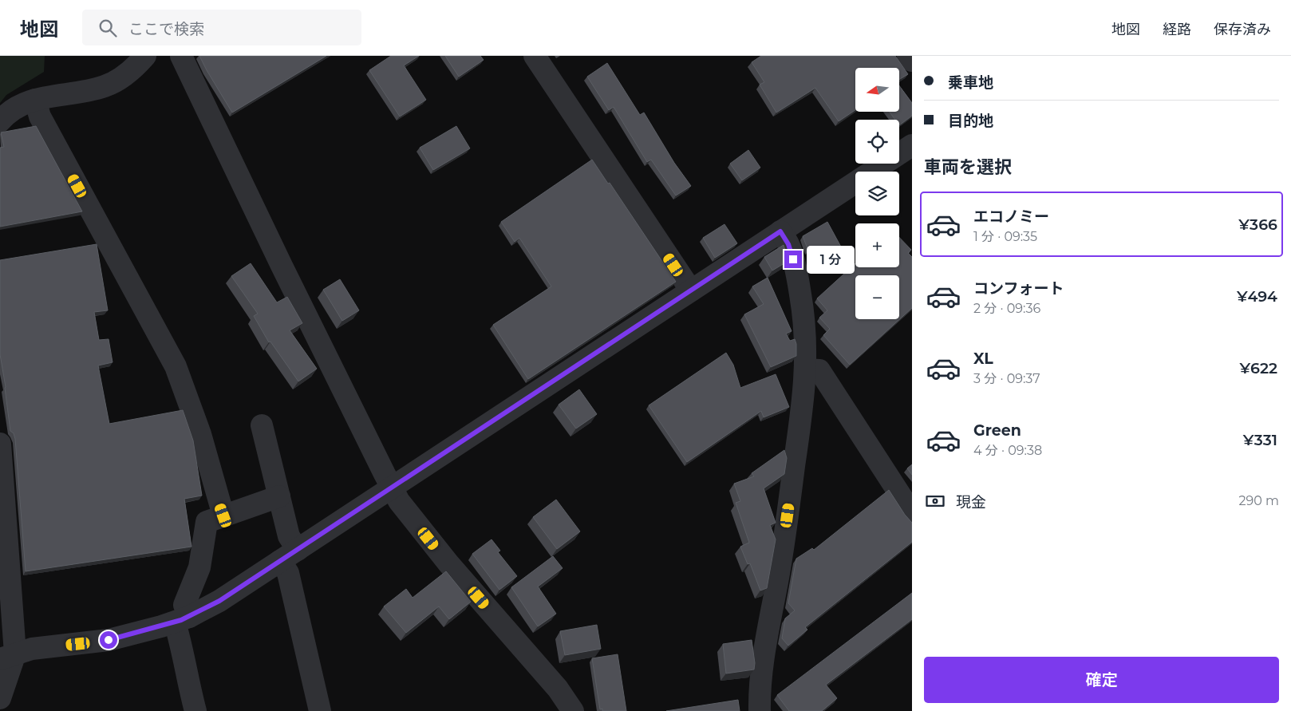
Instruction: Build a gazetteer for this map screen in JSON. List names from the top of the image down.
{
  "north": "left",
  "page": {
    "header": "地図",
    "search": "ここで検索",
    "nav": ["地図", "経路", "保存済み"],
    "banner": ["乗車地", "目的地"],
    "map_buttons": ["+", "−"],
    "heading": "車両を選択",
    "list": [
      {
        "name": "エコノミー",
        "note": "1 分 · 09:35",
        "value": "¥366"
      },
      {
        "name": "コンフォート",
        "note": "2 分 · 09:36",
        "value": "¥494"
      },
      {
        "name": "XL",
        "note": "3 分 · 09:37",
        "value": "¥622"
      },
      {
        "name": "Green",
        "note": "4 分 · 09:38",
        "value": "¥331"
      }
    ],
    "bubble": "1 分",
    "pay": ["現金", "290 m"],
    "buttons": "確定"
  }
}
